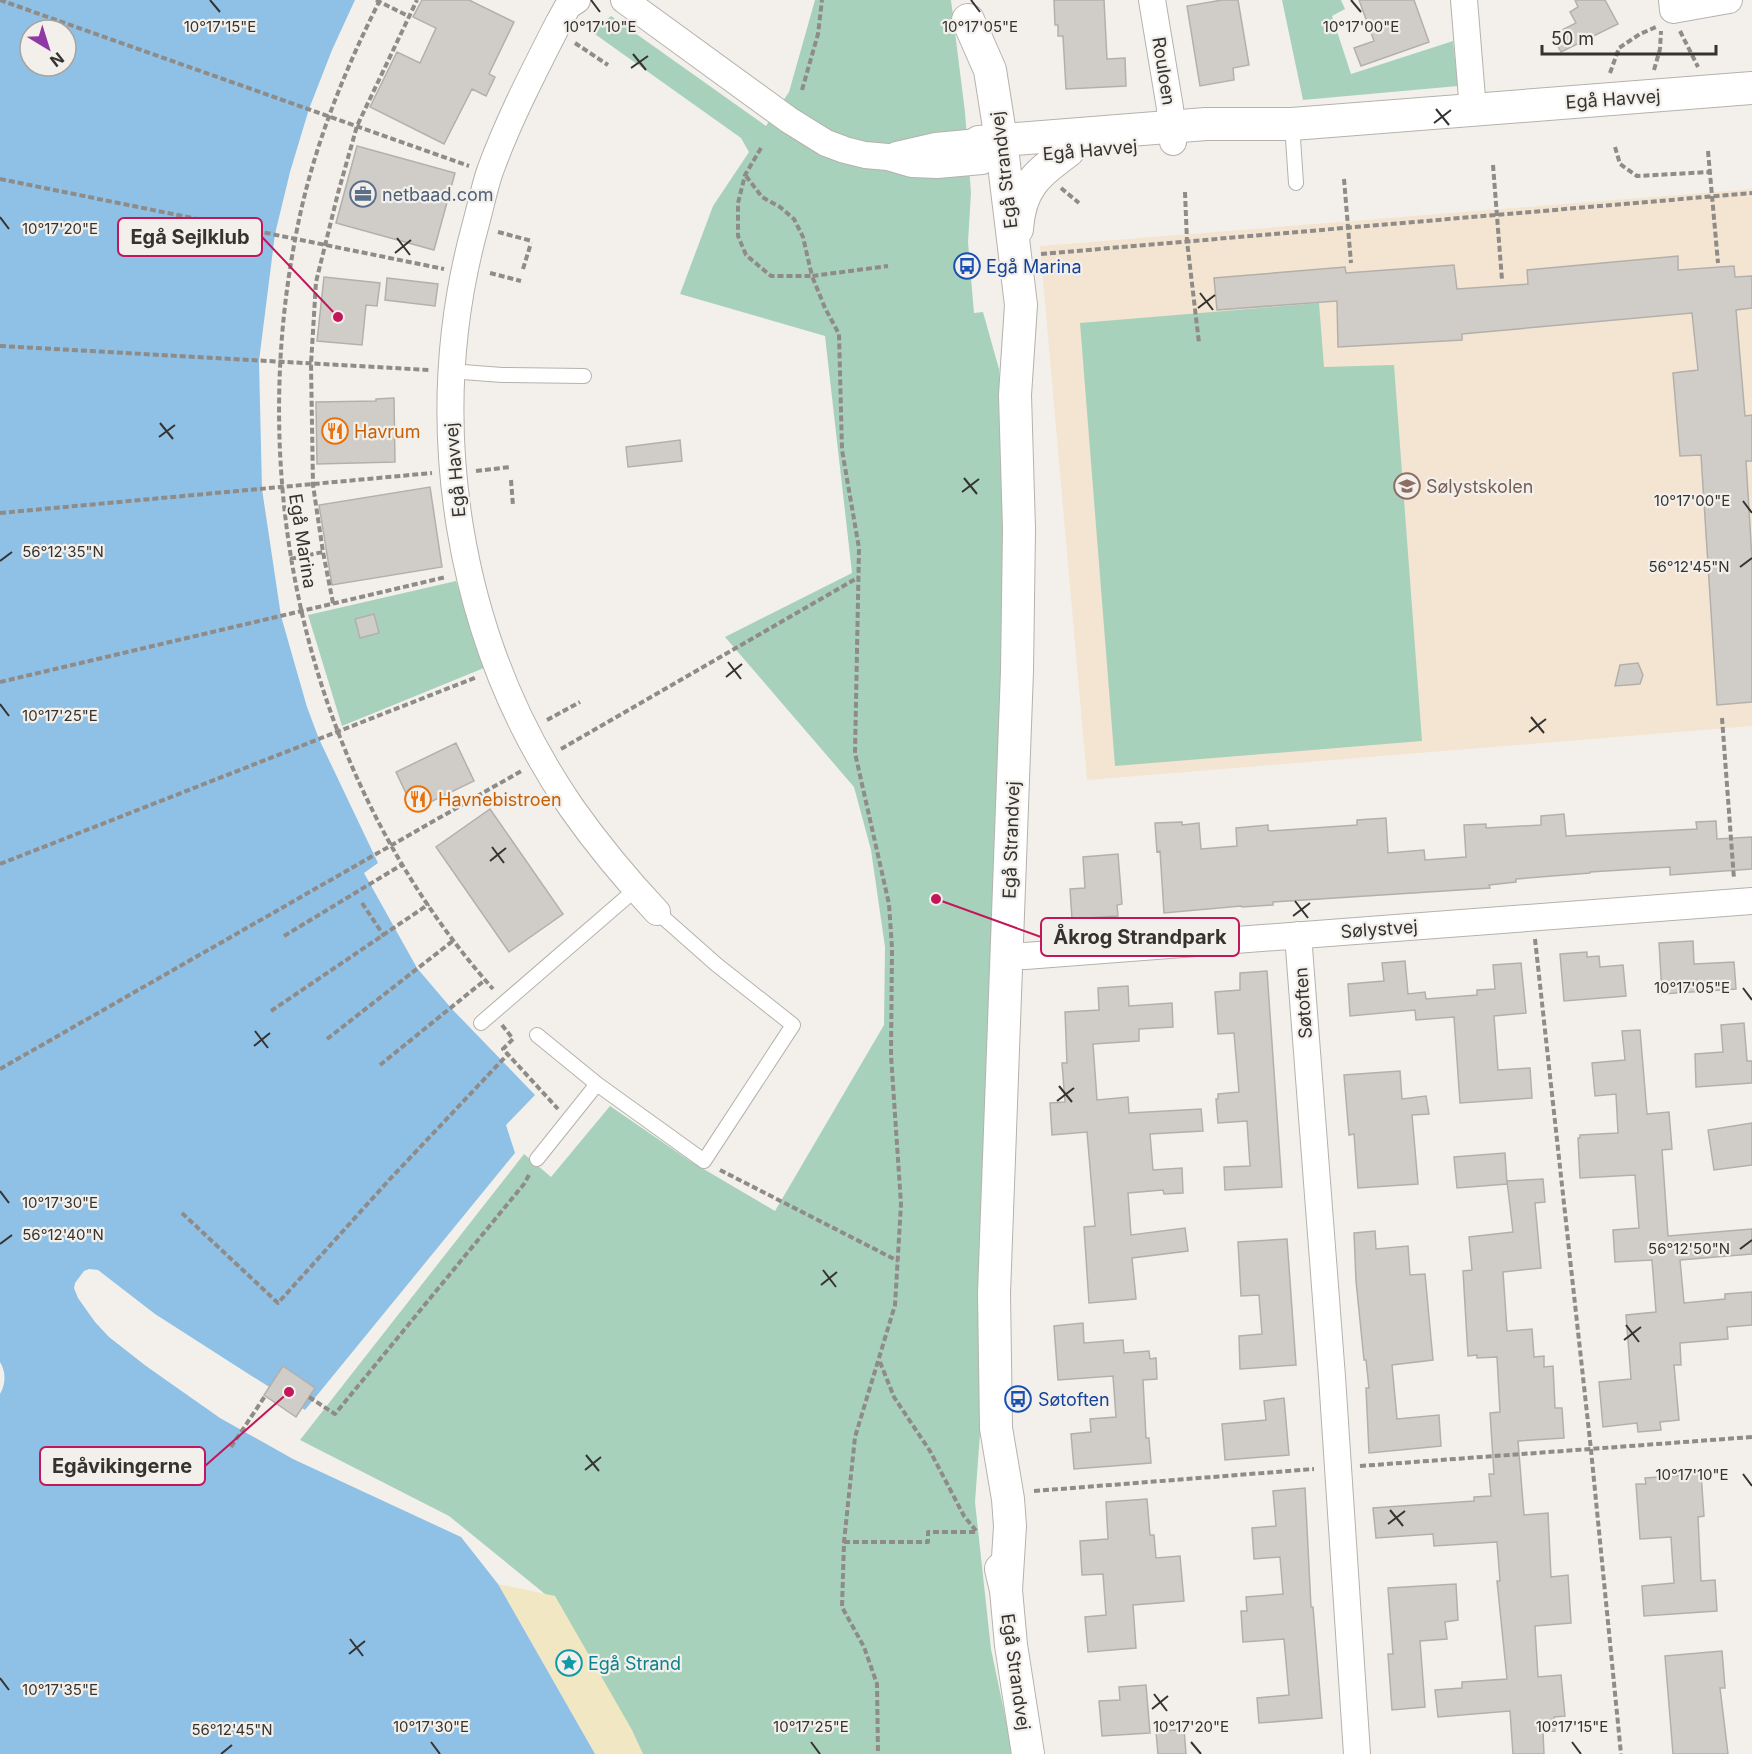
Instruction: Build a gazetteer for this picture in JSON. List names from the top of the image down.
{
  "streets": {
    "street": [
      "Rouloen",
      "Egå Havvej",
      "Egå Strandvej",
      "Sølystvej",
      "Søtoften"
    ],
    "path": ["Egå Marina"]
  },
  "crossings": [
    ["Rouloen", "Egå Havvej"],
    ["Egå Havvej", "Egå Strandvej"],
    ["Egå Strandvej", "Sølystvej"],
    ["Sølystvej", "Søtoften"]
  ],
  "places": {
    "office": ["netbaad.com"],
    "bus stop": ["Egå Marina", "Søtoften"],
    "other": ["Egå Sejlklub", "Åkrog Strandpark", "Egåvikingerne"],
    "restaurant": ["Havrum", "Havnebistroen"],
    "school or university": ["Sølystskolen"],
    "place": ["Egå Strand"]
  },
  "scale_bar": "50 m",
  "north": "bottom right",
  "coordinates": [
    "10°17'15\"E",
    "10°17'10\"E",
    "10°17'05\"E",
    "10°17'00\"E",
    "10°17'20\"E",
    "56°12'35\"N",
    "56°12'45\"N",
    "10°17'25\"E",
    "10°17'30\"E",
    "56°12'40\"N",
    "56°12'50\"N",
    "10°17'35\"E"
  ]
}
